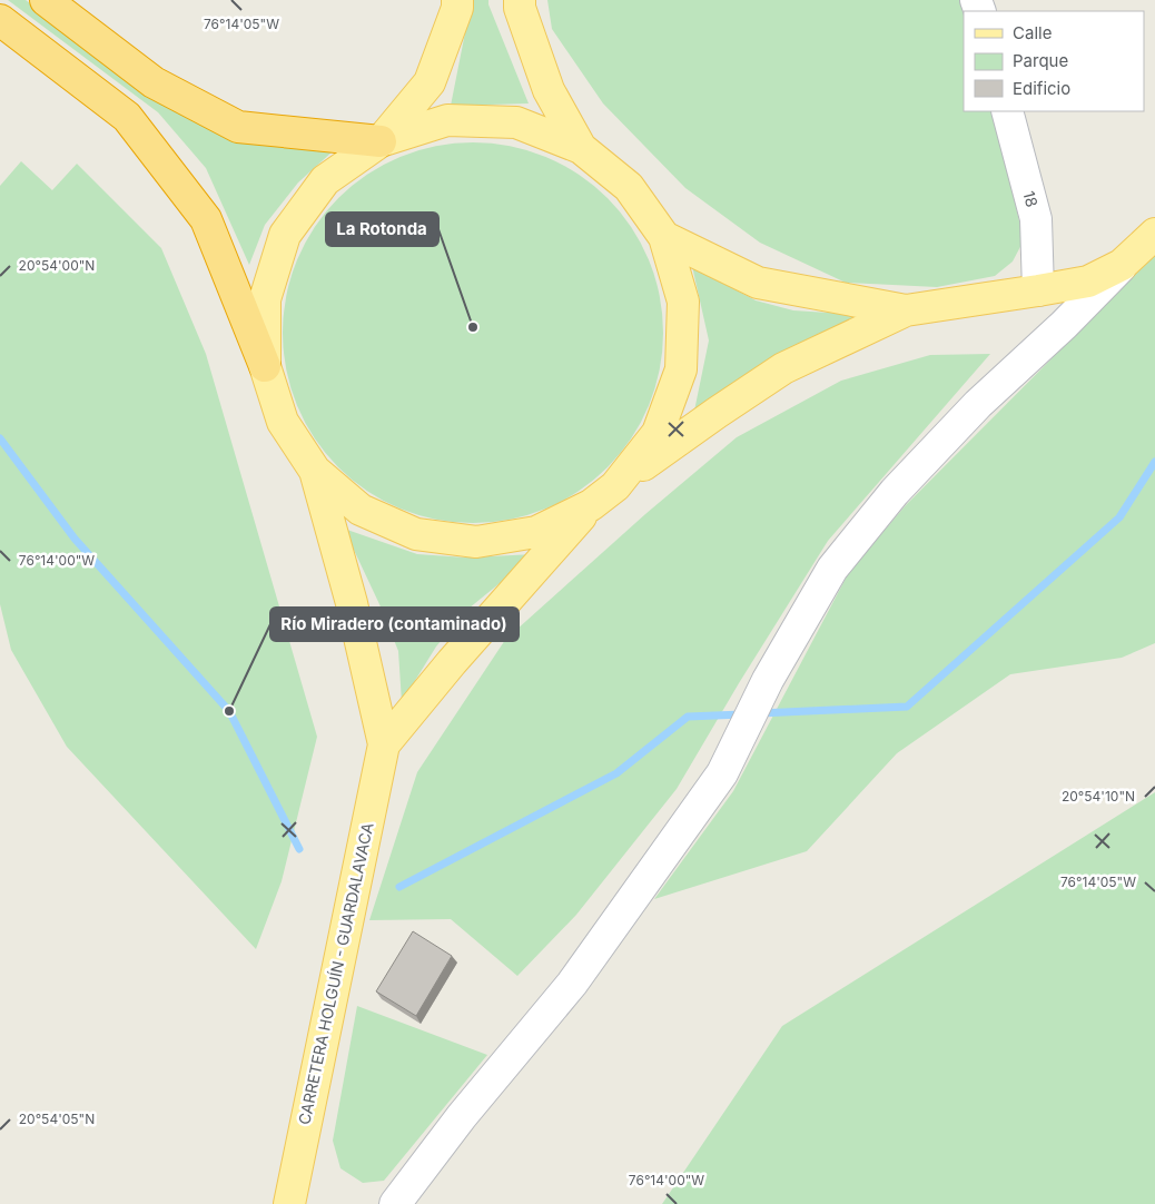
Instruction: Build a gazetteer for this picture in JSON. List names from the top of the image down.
{
  "streets": {
    "main road": ["CARRETERA HOLGUÍN - GUARDALAVACA"],
    "street": ["18"]
  },
  "places": ["La Rotonda", "Río Miradero (contaminado)"],
  "legend": ["Calle", "Parque", "Edificio"],
  "coordinates": [
    "76°14'05\"W",
    "20°54'00\"N",
    "76°14'00\"W",
    "20°54'10\"N",
    "20°54'05\"N"
  ]
}
